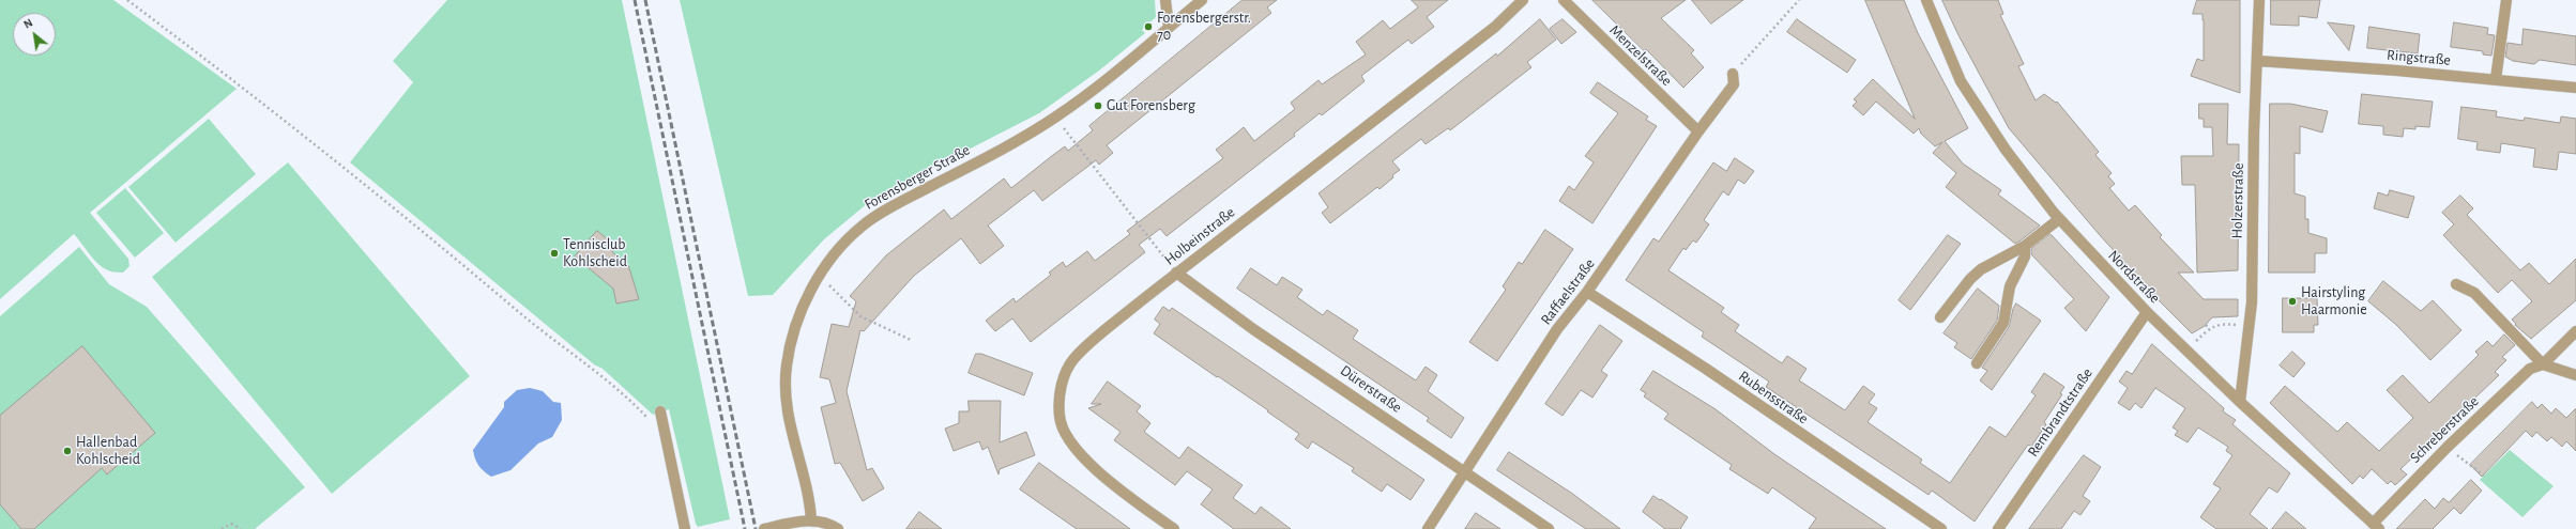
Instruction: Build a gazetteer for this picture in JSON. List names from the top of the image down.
{
  "streets": {
    "street": [
      "Menzelstraße",
      "Ringstraße",
      "Forensberger Straße",
      "Holzerstraße",
      "Holbeinstraße",
      "Nordstraße",
      "Raffaelstraße",
      "Dürerstraße",
      "Rubensstraße",
      "Rembrandtstraße",
      "Schreberstraße"
    ]
  },
  "crossings": [
    ["Menzelstraße", "Raffaelstraße"],
    ["Ringstraße", "Holzerstraße"],
    ["Holzerstraße", "Nordstraße"],
    ["Holbeinstraße", "Dürerstraße"],
    ["Nordstraße", "Rembrandtstraße"],
    ["Nordstraße", "Schreberstraße"],
    ["Raffaelstraße", "Dürerstraße"],
    ["Raffaelstraße", "Rubensstraße"]
  ],
  "places": [
    "Forensbergerstr. 70",
    "Gut Forensberg",
    "Tennisclub Kohlscheid",
    "Hairstyling Haarmonie",
    "Hallenbad Kohlscheid"
  ],
  "north": "top left"
}
